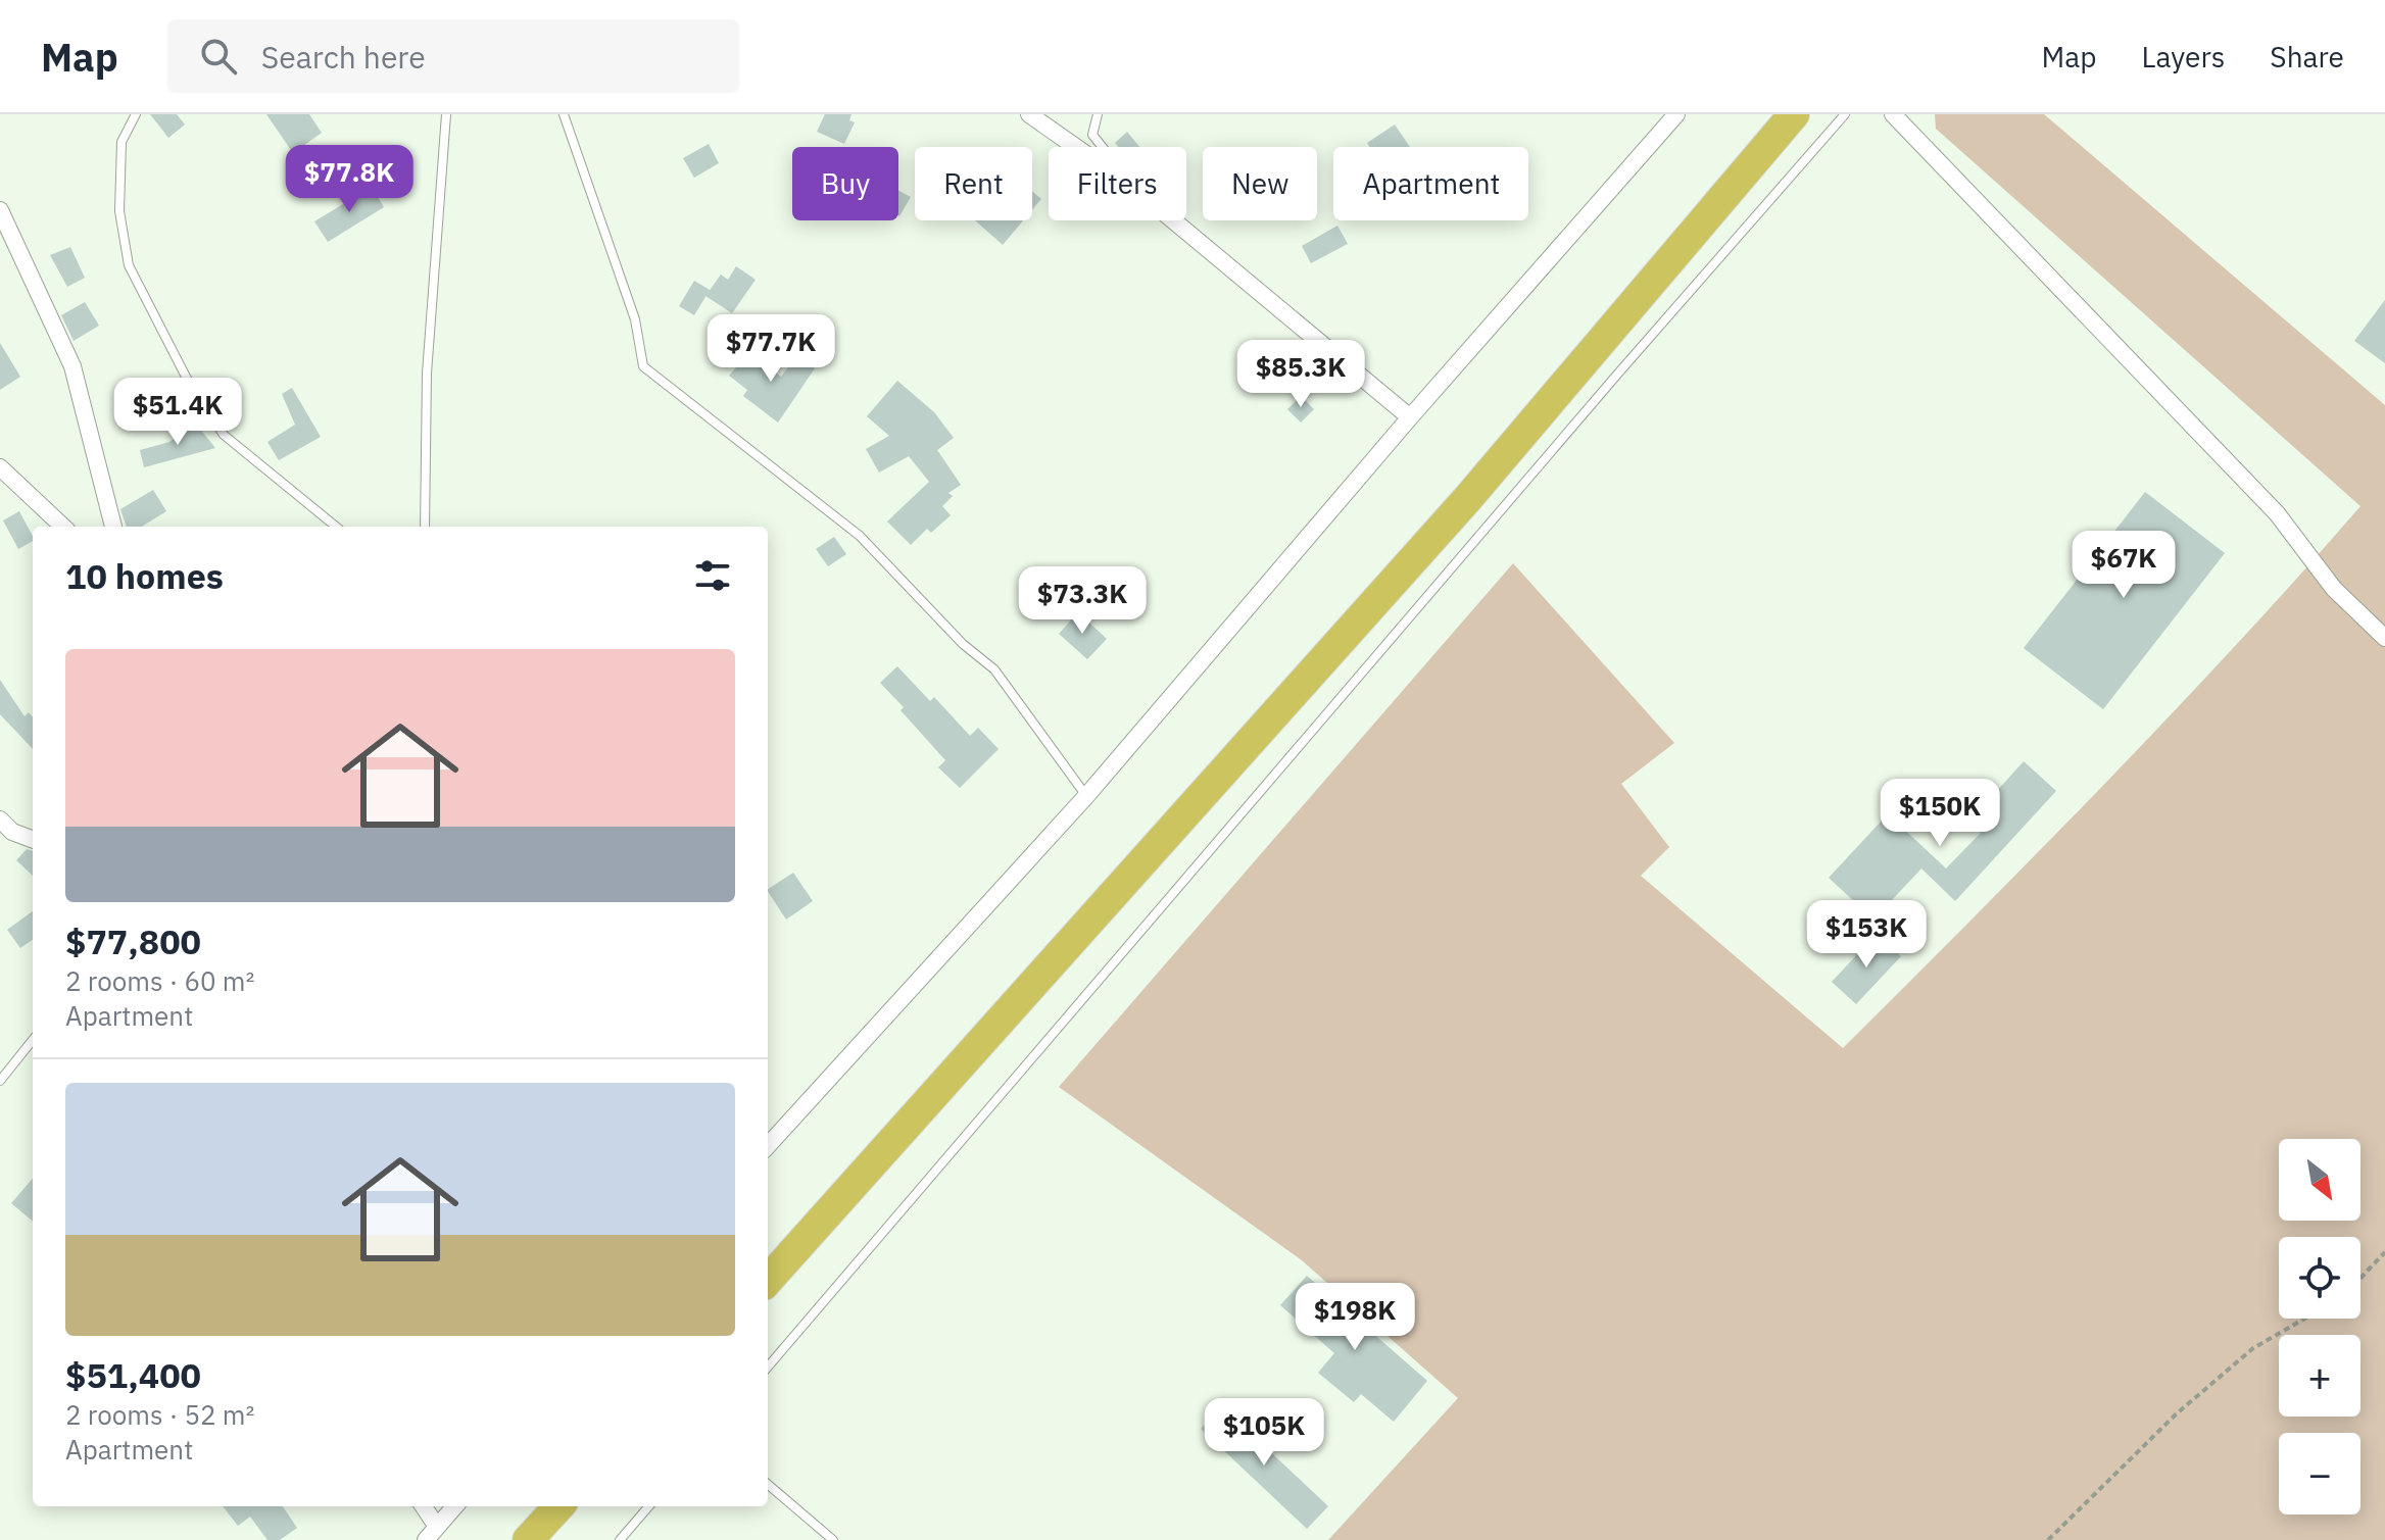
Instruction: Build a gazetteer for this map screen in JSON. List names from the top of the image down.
{
  "north": "bottom right",
  "page": {
    "header": "Map",
    "search": "Search here",
    "nav": ["Map", "Layers", "Share"],
    "price": [
      "$77.8K",
      "$77.7K",
      "$85.3K",
      "$51.4K",
      "$67K",
      "$73.3K",
      "$150K",
      "$153K",
      "$198K",
      "$105K"
    ],
    "chip": [
      "Buy",
      "Rent",
      "Filters",
      "New",
      "Apartment"
    ],
    "heading": "10 homes",
    "list": [
      {
        "name": "$77,800",
        "note": "2 rooms · 60 m² · Apartment"
      },
      {
        "name": "$51,400",
        "note": "2 rooms · 52 m² · Apartment"
      }
    ],
    "map_buttons": ["+", "−"]
  }
}
